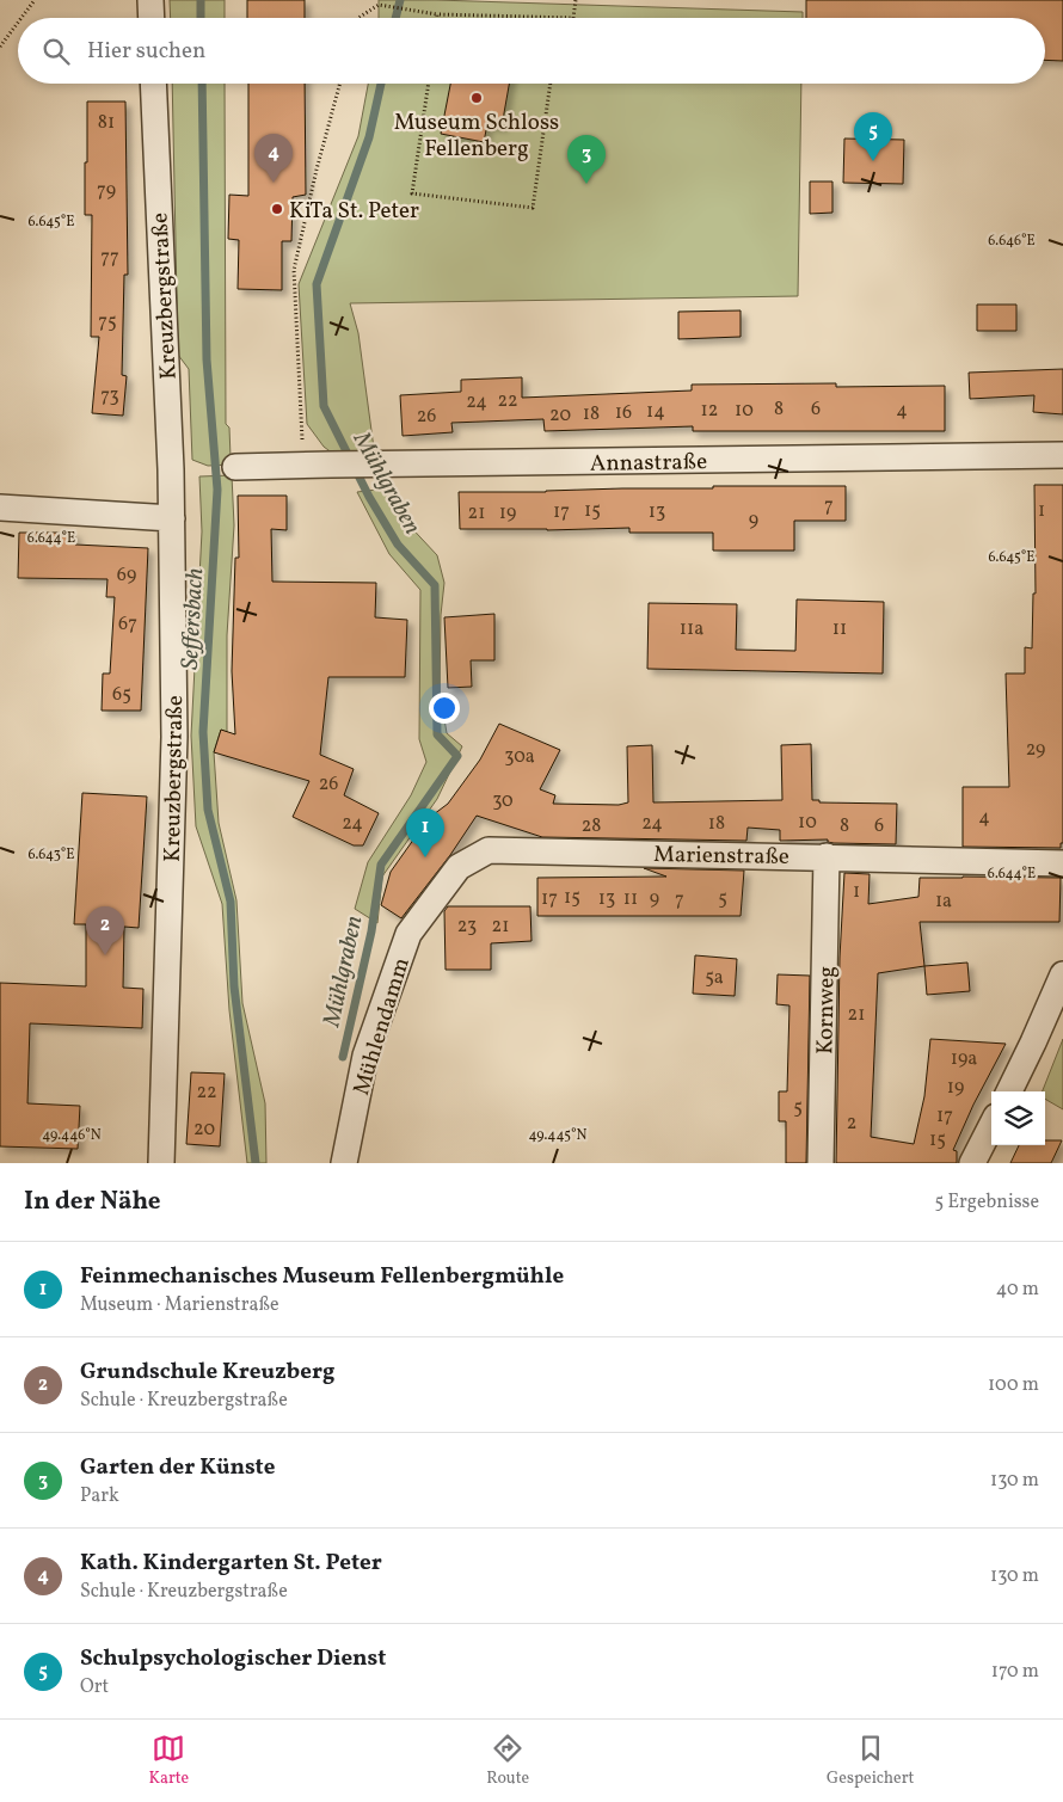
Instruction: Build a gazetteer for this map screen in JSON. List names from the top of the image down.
{
  "streets": {
    "street": [
      "Kreuzbergstraße",
      "Annastraße",
      "Marienstraße",
      "Kornweg",
      "Mühlendamm"
    ]
  },
  "crossings": [
    ["Marienstraße", "Kornweg"],
    ["Marienstraße", "Mühlendamm"]
  ],
  "water": ["Mühlgraben", "Seffersbach"],
  "places": ["Museum Schloss Fellenberg", "KiTa St. Peter"],
  "house_numbers": [
    "81",
    "79",
    "77",
    "75",
    "73",
    "22",
    "24",
    "8",
    "6",
    "12",
    "10",
    "4",
    "14",
    "16",
    "18",
    "20",
    "26",
    "7",
    "15",
    "1",
    "17",
    "13",
    "21",
    "19",
    "9",
    "69",
    "67",
    "11a",
    "11",
    "65",
    "29",
    "30a",
    "26",
    "30",
    "4",
    "10",
    "24",
    "24",
    "18",
    "28",
    "8",
    "6",
    "1",
    "15",
    "17",
    "13",
    "11",
    "9",
    "5",
    "7",
    "1a",
    "23",
    "21",
    "5a",
    "21",
    "19a",
    "19",
    "22",
    "5",
    "17",
    "2",
    "20",
    "15"
  ],
  "page": {
    "search": "Hier suchen",
    "pins": [
      "5",
      "4",
      "3",
      "1",
      "2"
    ],
    "heading": ["In der Nähe", "5 Ergebnisse"],
    "list": [
      {
        "mark": "1",
        "name": "Feinmechanisches Museum Fellenbergmühle",
        "note": "Museum · Marienstraße",
        "value": "40 m"
      },
      {
        "mark": "2",
        "name": "Grundschule Kreuzberg",
        "note": "Schule · Kreuzbergstraße",
        "value": "100 m"
      },
      {
        "mark": "3",
        "name": "Garten der Künste",
        "note": "Park",
        "value": "130 m"
      },
      {
        "mark": "4",
        "name": "Kath. Kindergarten St. Peter",
        "note": "Schule · Kreuzbergstraße",
        "value": "130 m"
      },
      {
        "mark": "5",
        "name": "Schulpsychologischer Dienst",
        "note": "Ort",
        "value": "170 m"
      }
    ],
    "nav": ["Karte", "Route", "Gespeichert"]
  },
  "coordinates": [
    "6.645°E",
    "6.646°E",
    "6.644°E",
    "6.643°E",
    "49.446°N",
    "49.445°N"
  ]
}
